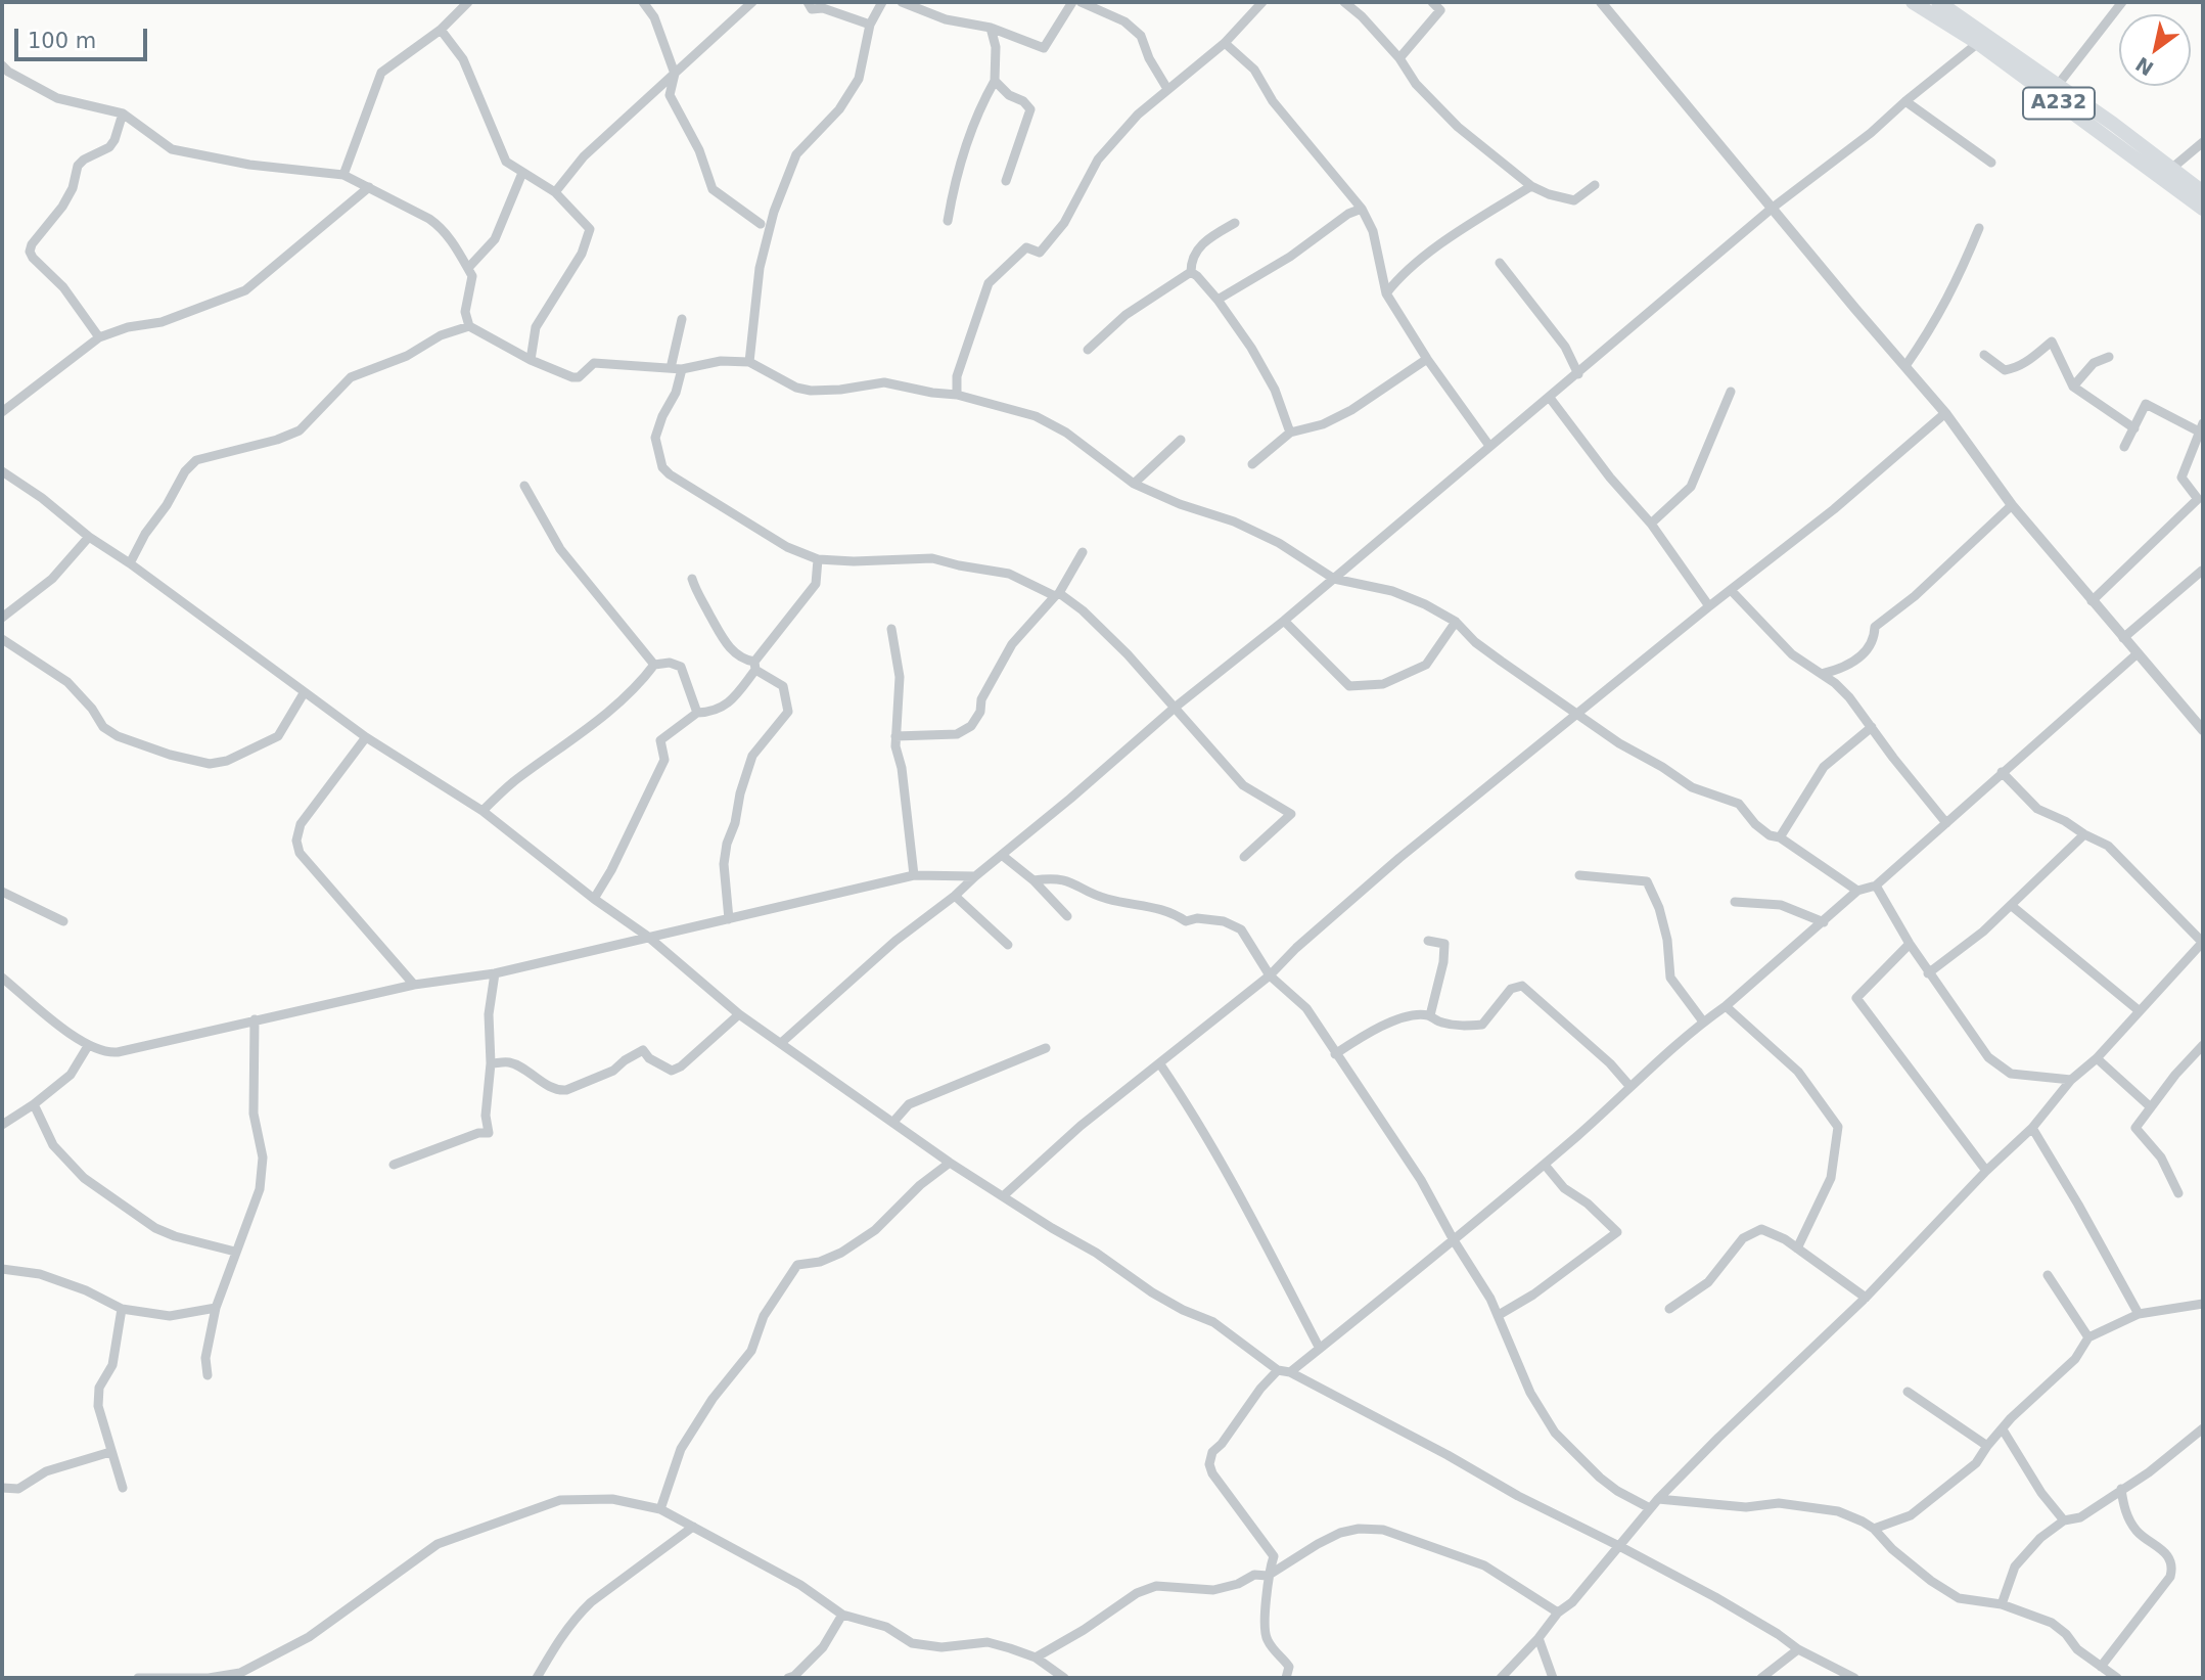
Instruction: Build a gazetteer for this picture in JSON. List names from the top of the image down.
{
  "streets": {
    "highway": ["A232"]
  },
  "scale_bar": "100 m",
  "north": "bottom left"
}
